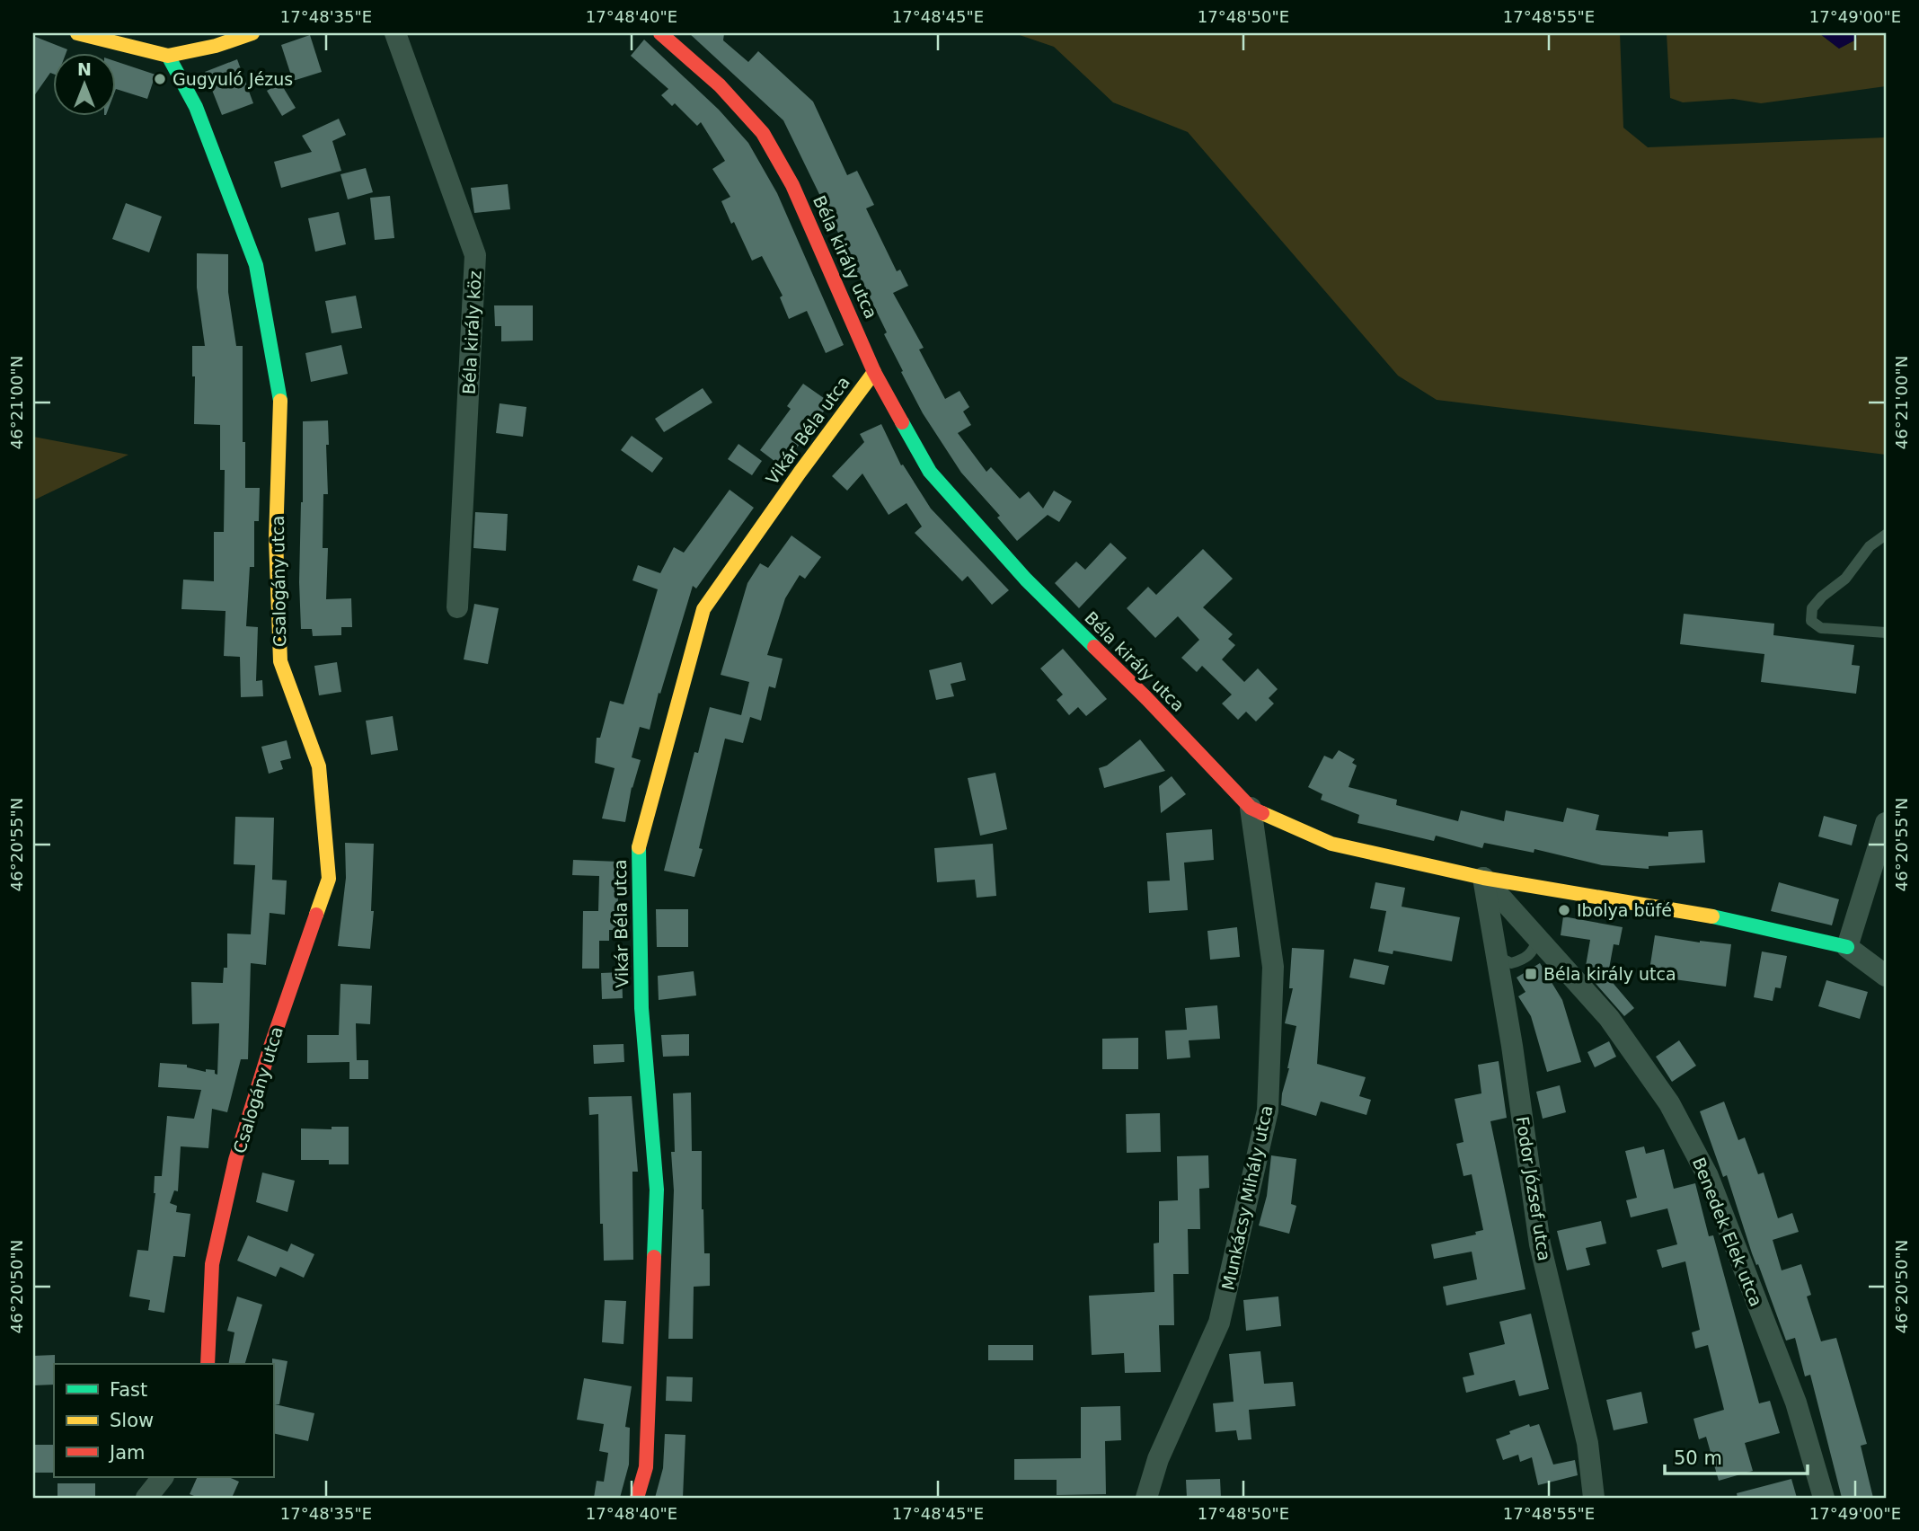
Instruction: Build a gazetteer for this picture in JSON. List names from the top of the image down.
{
  "streets": {
    "street": [
      "Béla király utca",
      "Béla király köz",
      "Vikár Béla utca",
      "Csalogány utca",
      "Fodor József utca",
      "Munkácsy Mihály utca",
      "Benedek Elek utca"
    ]
  },
  "crossings": [
    ["Béla király utca", "Vikár Béla utca"],
    ["Béla király utca", "Fodor József utca"],
    ["Béla király utca", "Munkácsy Mihály utca"],
    ["Béla király utca", "Benedek Elek utca"],
    ["Fodor József utca", "Benedek Elek utca"]
  ],
  "places": {
    "other": ["Gugyuló Jézus", "Ibolya büfé"],
    "transit": ["Béla király utca"]
  },
  "legend": ["Fast", "Slow", "Jam"],
  "scale_bar": "50 m",
  "north": "top",
  "coordinates": [
    "17°48'35\"E",
    "17°48'40\"E",
    "17°48'45\"E",
    "17°48'50\"E",
    "17°48'55\"E",
    "17°49'00\"E",
    "46°21'00\"N",
    "46°20'55\"N",
    "46°20'50\"N"
  ]
}
